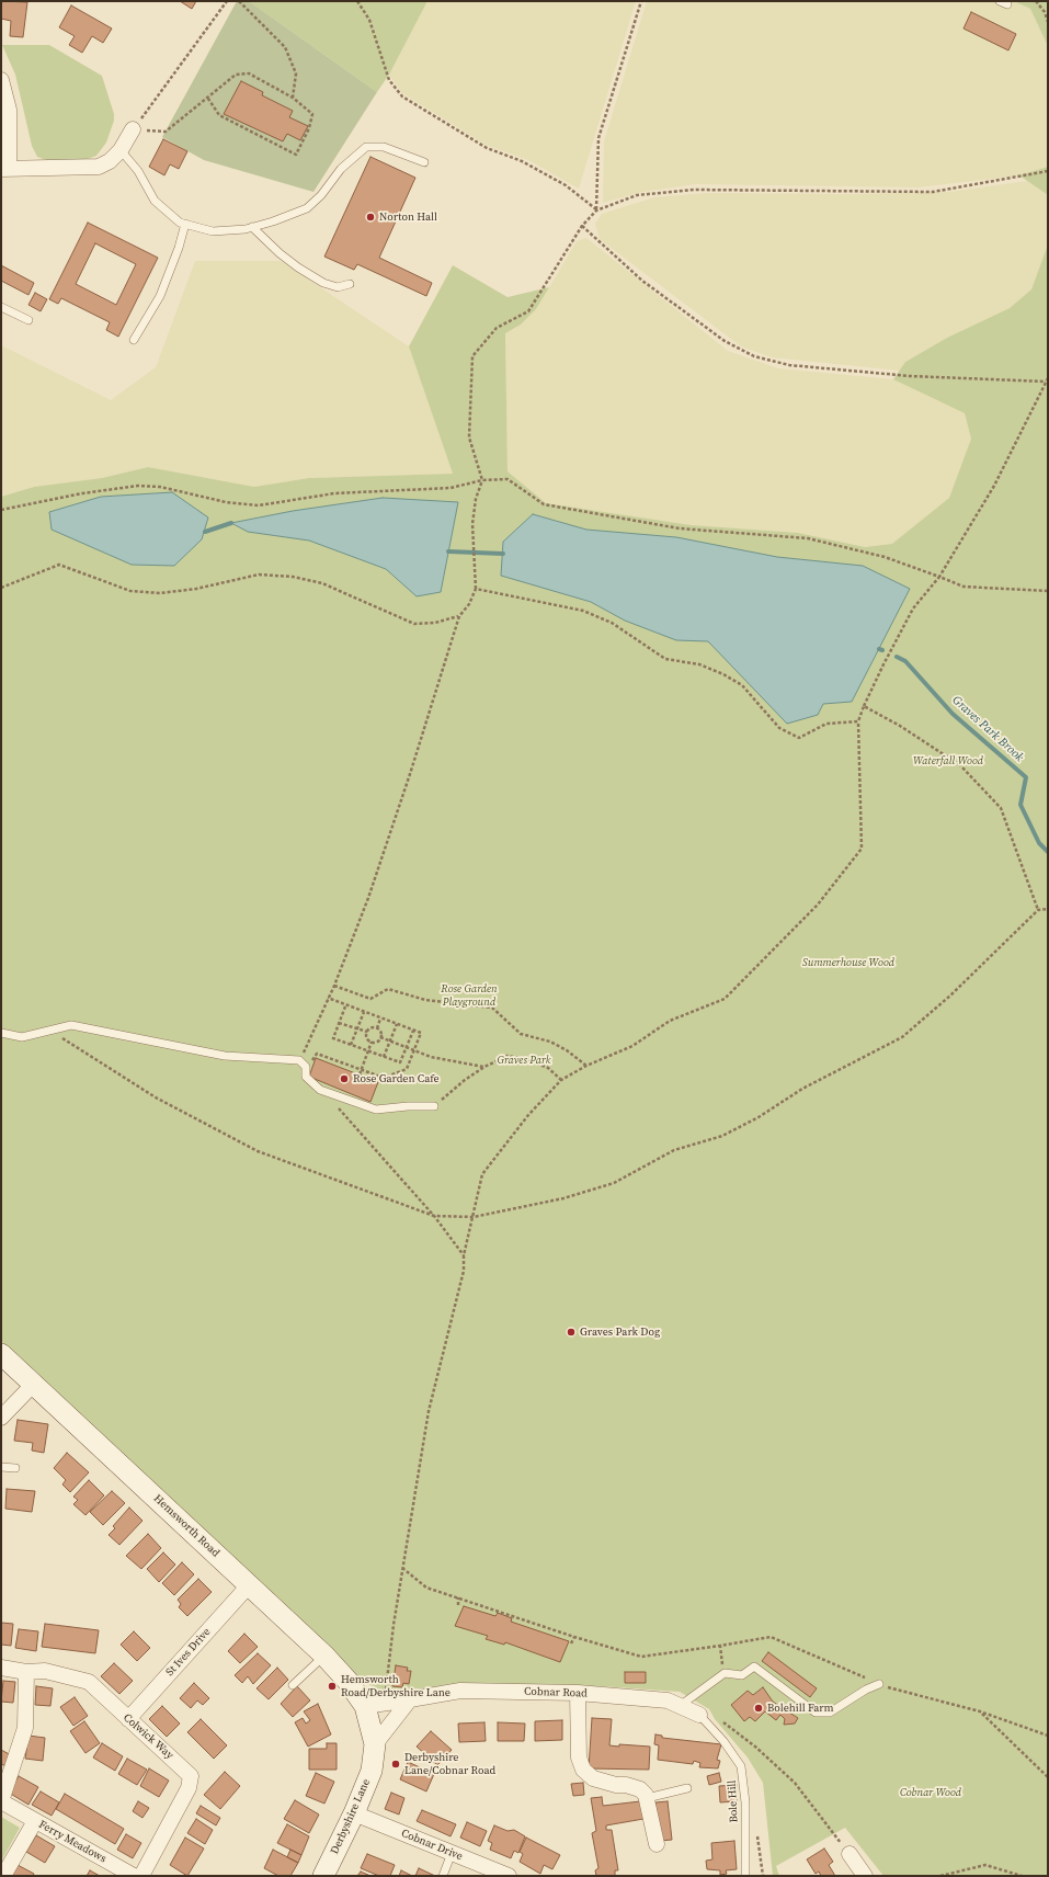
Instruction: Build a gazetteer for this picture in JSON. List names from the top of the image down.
{
  "streets": {
    "street": [
      "Hemsworth Road",
      "St Ives Drive",
      "Cobnar Road",
      "Colwick Way",
      "Derbyshire Lane",
      "Ferry Meadows",
      "Cobnar Drive"
    ],
    "lane": ["Bole Hill"]
  },
  "crossings": [
    ["Hemsworth Road", "St Ives Drive"],
    ["Hemsworth Road", "Cobnar Road"],
    ["Hemsworth Road", "Derbyshire Lane"],
    ["St Ives Drive", "Colwick Way"],
    ["Cobnar Road", "Bole Hill"],
    ["Cobnar Road", "Derbyshire Lane"],
    ["Derbyshire Lane", "Cobnar Drive"]
  ],
  "water": ["Graves Park Brook"],
  "parks": [
    "Waterfall Wood",
    "Summerhouse Wood",
    "Rose Garden Playground",
    "Graves Park",
    "Cobnar Wood"
  ],
  "places": [
    "Norton Hall",
    "Rose Garden Cafe",
    "Graves Park Dog",
    "Hemsworth Road/Derbyshire Lane",
    "Bolehill Farm",
    "Derbyshire Lane/Cobnar Road"
  ]
}
